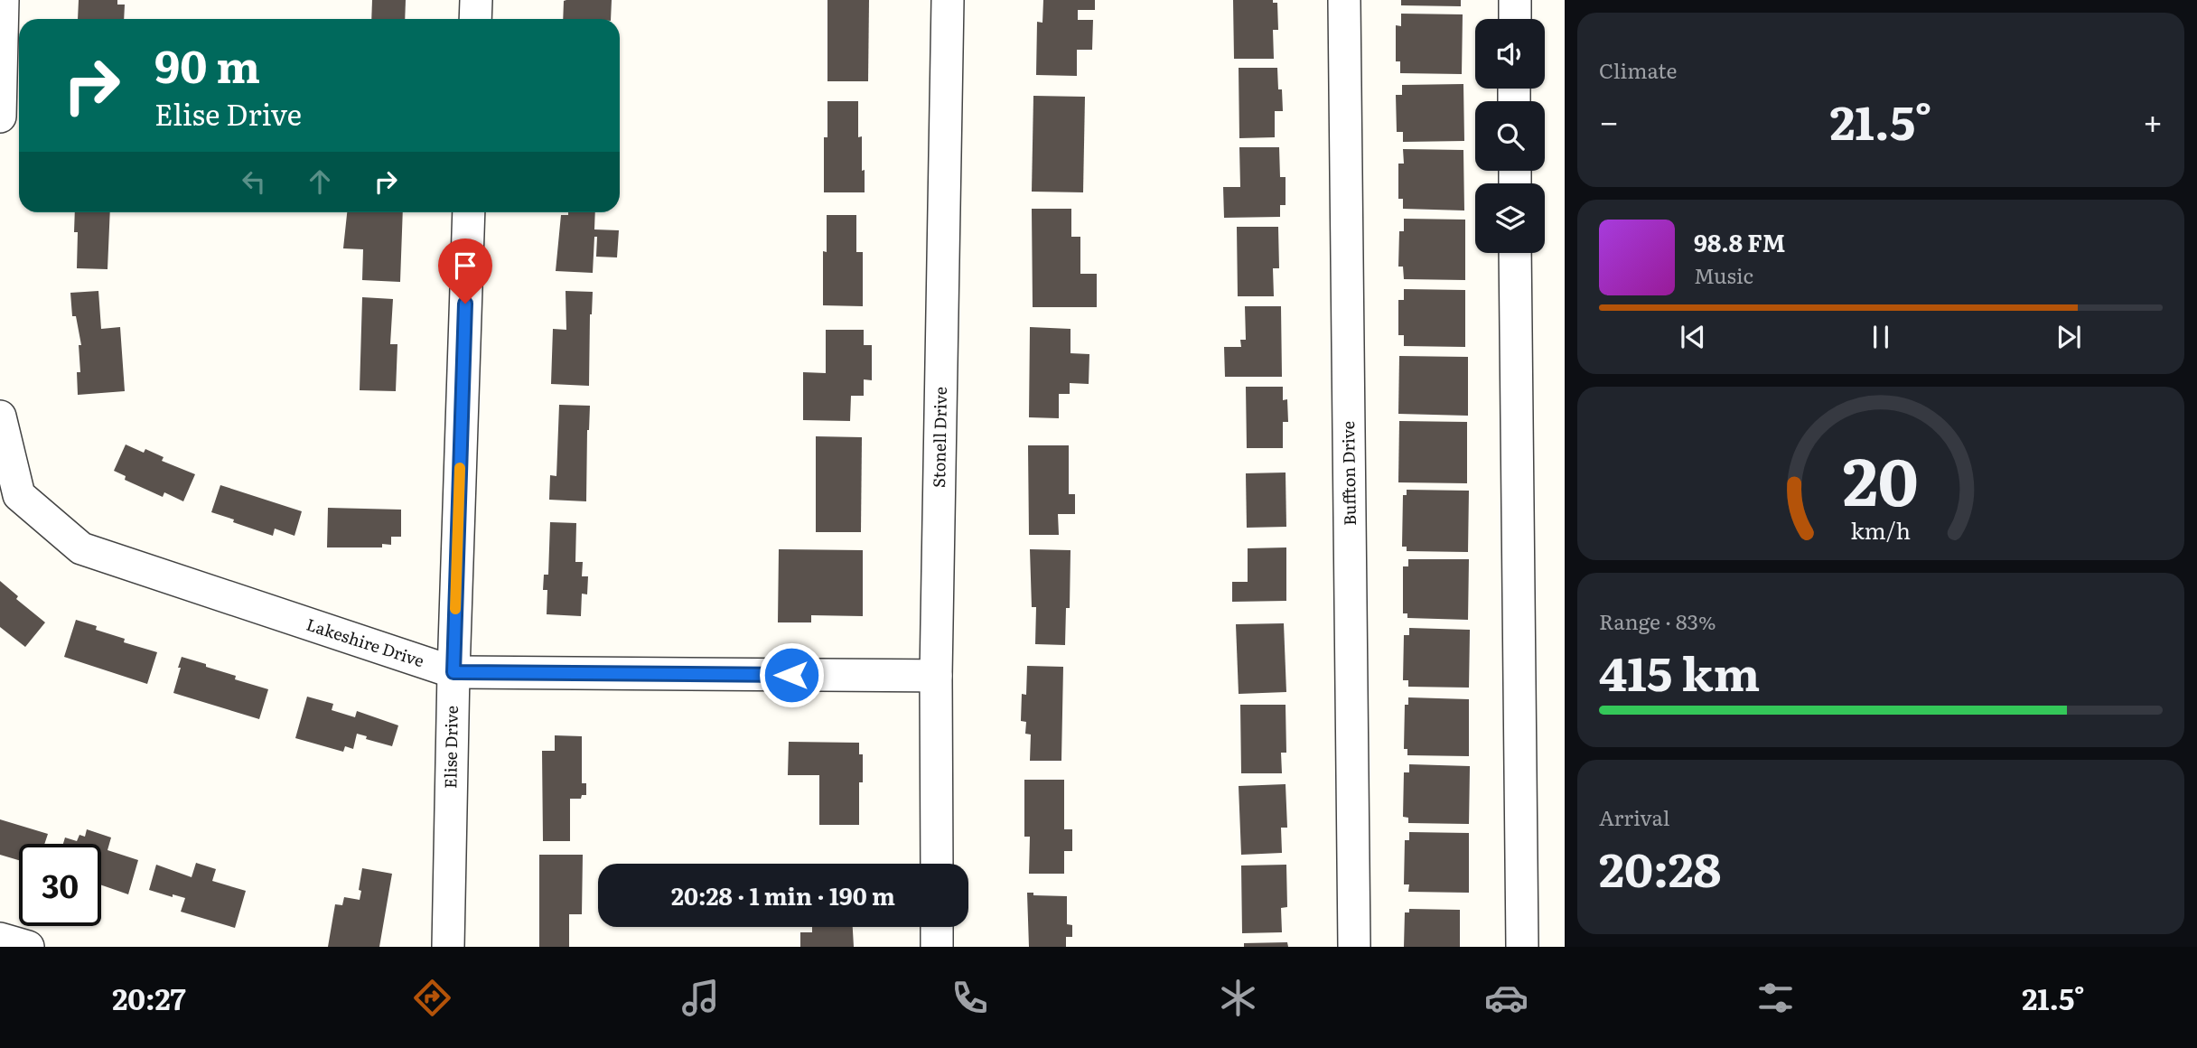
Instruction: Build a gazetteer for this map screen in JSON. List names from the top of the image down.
{
  "streets": {
    "street": [
      "Stonell Drive",
      "Buffton Drive",
      "Lakeshire Drive",
      "Elise Drive"
    ]
  },
  "crossings": [
    ["Stonell Drive", "Lakeshire Drive"],
    ["Lakeshire Drive", "Elise Drive"]
  ],
  "page": {
    "tile": [
      "Climate",
      ["Range · 83%", "415 km"],
      ["Arrival", "20:28"]
    ],
    "turn": ["90 m", "Elise Drive"],
    "heat": ["−", "21.5°", "+"],
    "song": ["98.8 FM", "Music"],
    "limit": "30",
    "trip": "20:28 · 1 min · 190 m",
    "tabs": ["20:27", "21.5°"],
    "gauge": ["20", "km/h"]
  }
}
